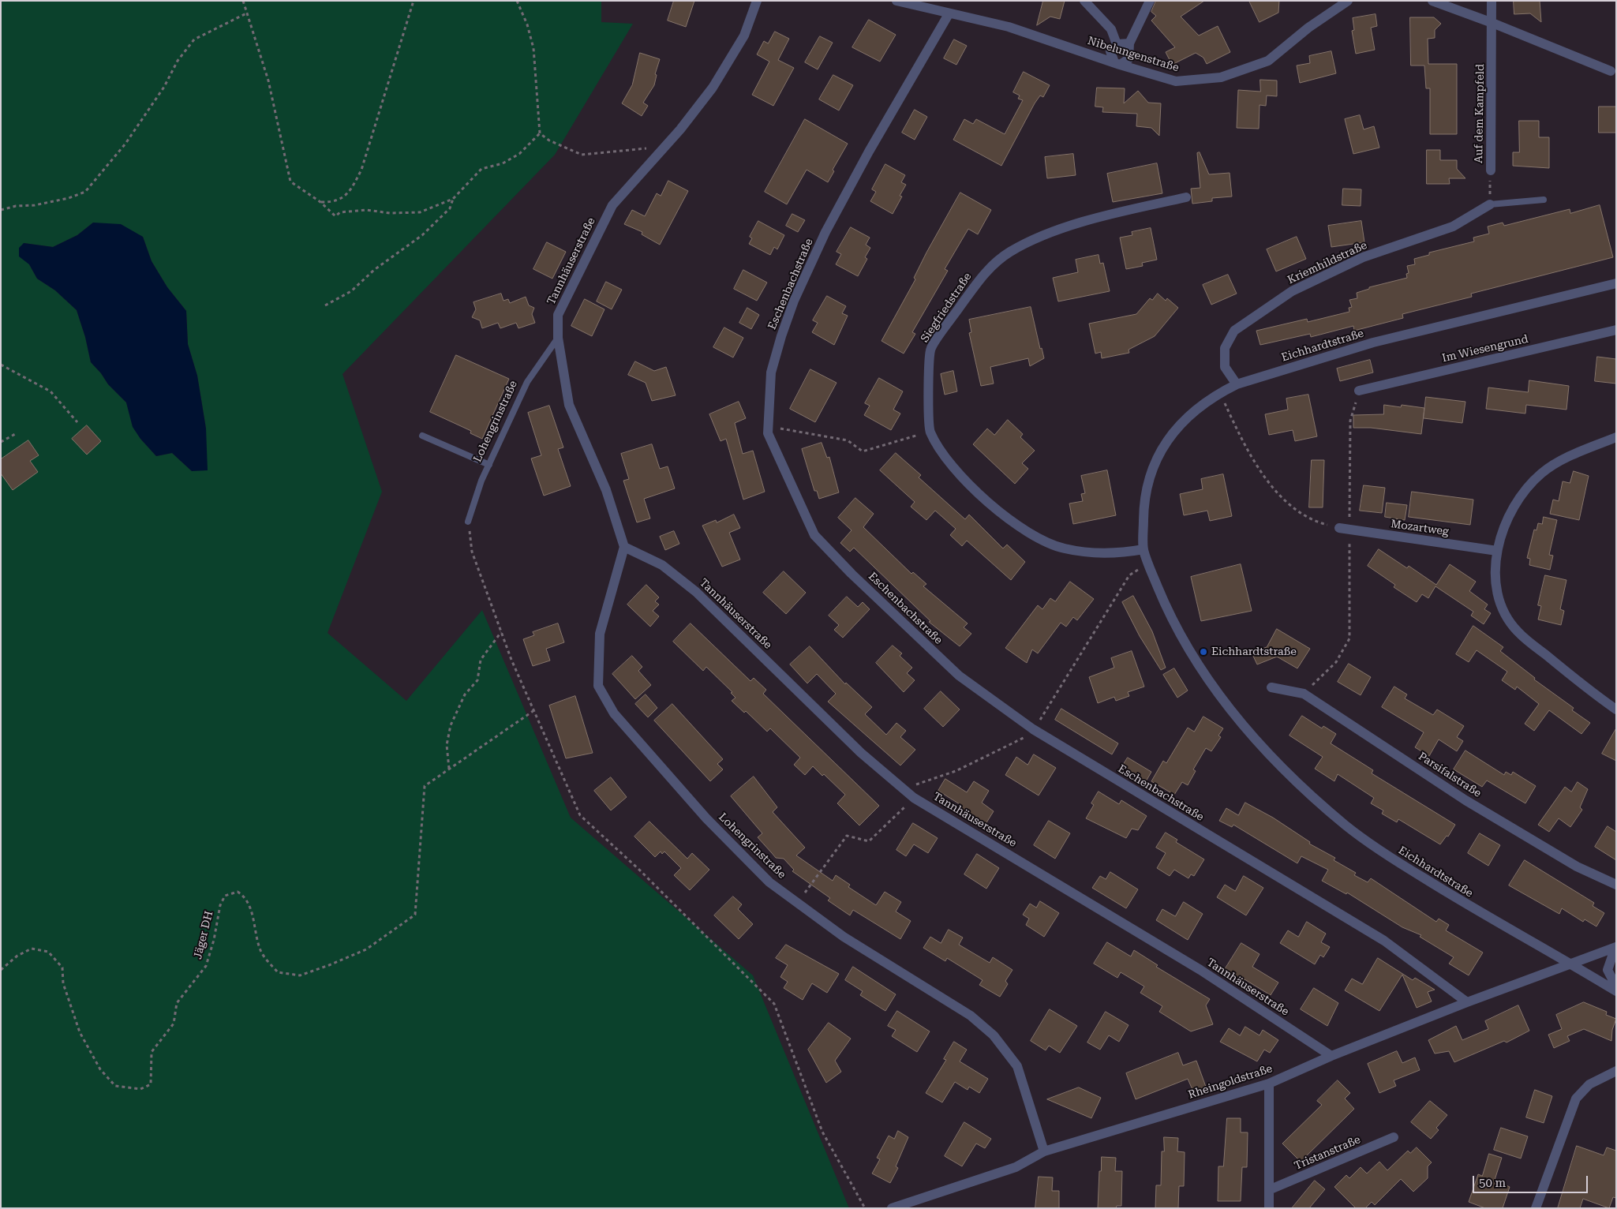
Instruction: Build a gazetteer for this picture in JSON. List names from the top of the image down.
{
  "streets": {
    "street": [
      "Nibelungenstraße",
      "Auf dem Kampfeld",
      "Tannhäuserstraße",
      "Kriemhildstraße",
      "Eschenbachstraße",
      "Siegfriedstraße",
      "Eichhardtstraße",
      "Im Wiesengrund",
      "Lohengrinstraße",
      "Mozartweg",
      "Parsifalstraße",
      "Rheingoldstraße",
      "Tristanstraße"
    ],
    "path": ["Jäger DH"]
  },
  "crossings": [
    ["Nibelungenstraße", "Eschenbachstraße"],
    ["Auf dem Kampfeld", "Kriemhildstraße"],
    ["Tannhäuserstraße", "Lohengrinstraße"],
    ["Tannhäuserstraße", "Rheingoldstraße"],
    ["Kriemhildstraße", "Eichhardtstraße"],
    ["Eschenbachstraße", "Rheingoldstraße"],
    ["Siegfriedstraße", "Eichhardtstraße"],
    ["Eichhardtstraße", "Rheingoldstraße"],
    ["Lohengrinstraße", "Rheingoldstraße"]
  ],
  "places": ["Eichhardtstraße"],
  "scale_bar": "50 m"
}
